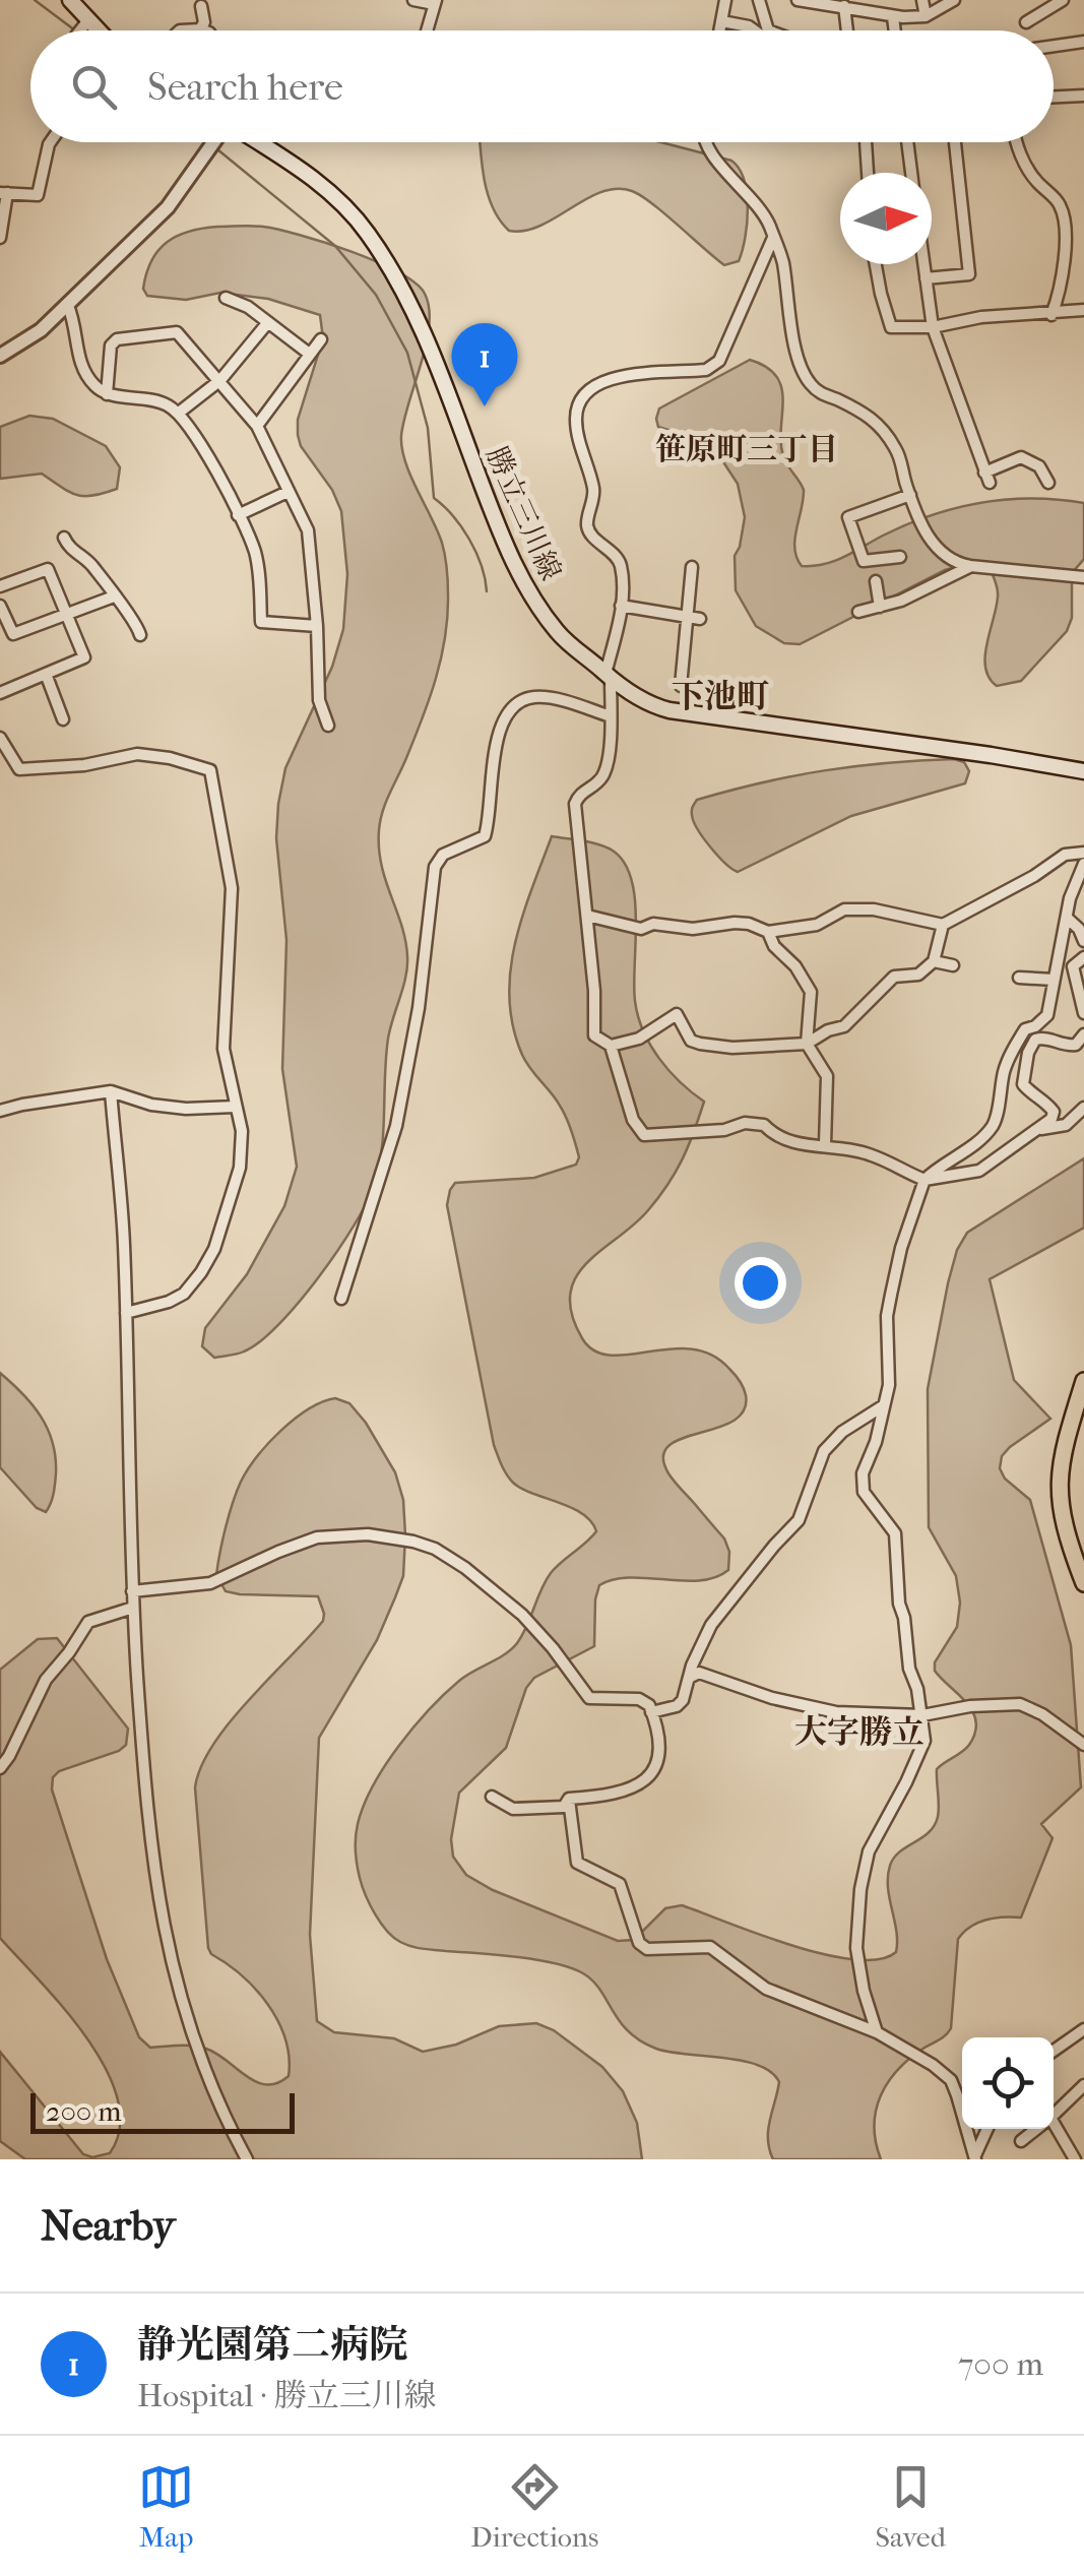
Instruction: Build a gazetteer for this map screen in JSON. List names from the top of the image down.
{
  "streets": {
    "main road": ["勝立三川線"]
  },
  "districts": ["笹原町三丁目", "下池町", "大字勝立"],
  "scale_bar": "200 m",
  "north": "right",
  "page": {
    "search": "Search here",
    "pins": "1",
    "scale": "200 m",
    "heading": "Nearby",
    "list": [
      {
        "mark": "1",
        "name": "静光園第二病院",
        "note": "Hospital · 勝立三川線",
        "value": "700 m"
      }
    ],
    "nav": ["Map", "Directions", "Saved"]
  }
}
